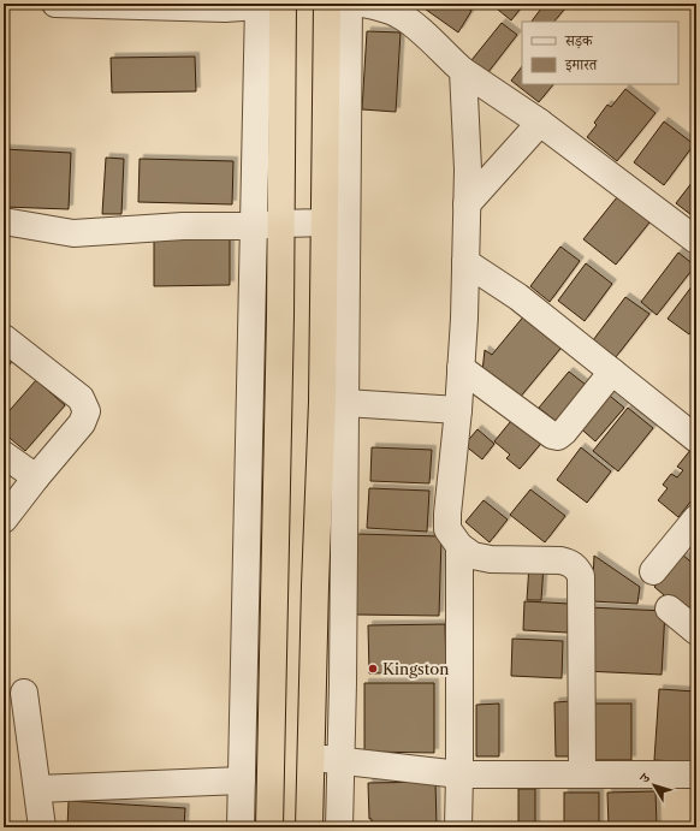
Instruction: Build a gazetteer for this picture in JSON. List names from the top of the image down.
{
  "places": ["Kingston"],
  "legend": ["सड़क", "इमारत"],
  "north": "top left"
}
